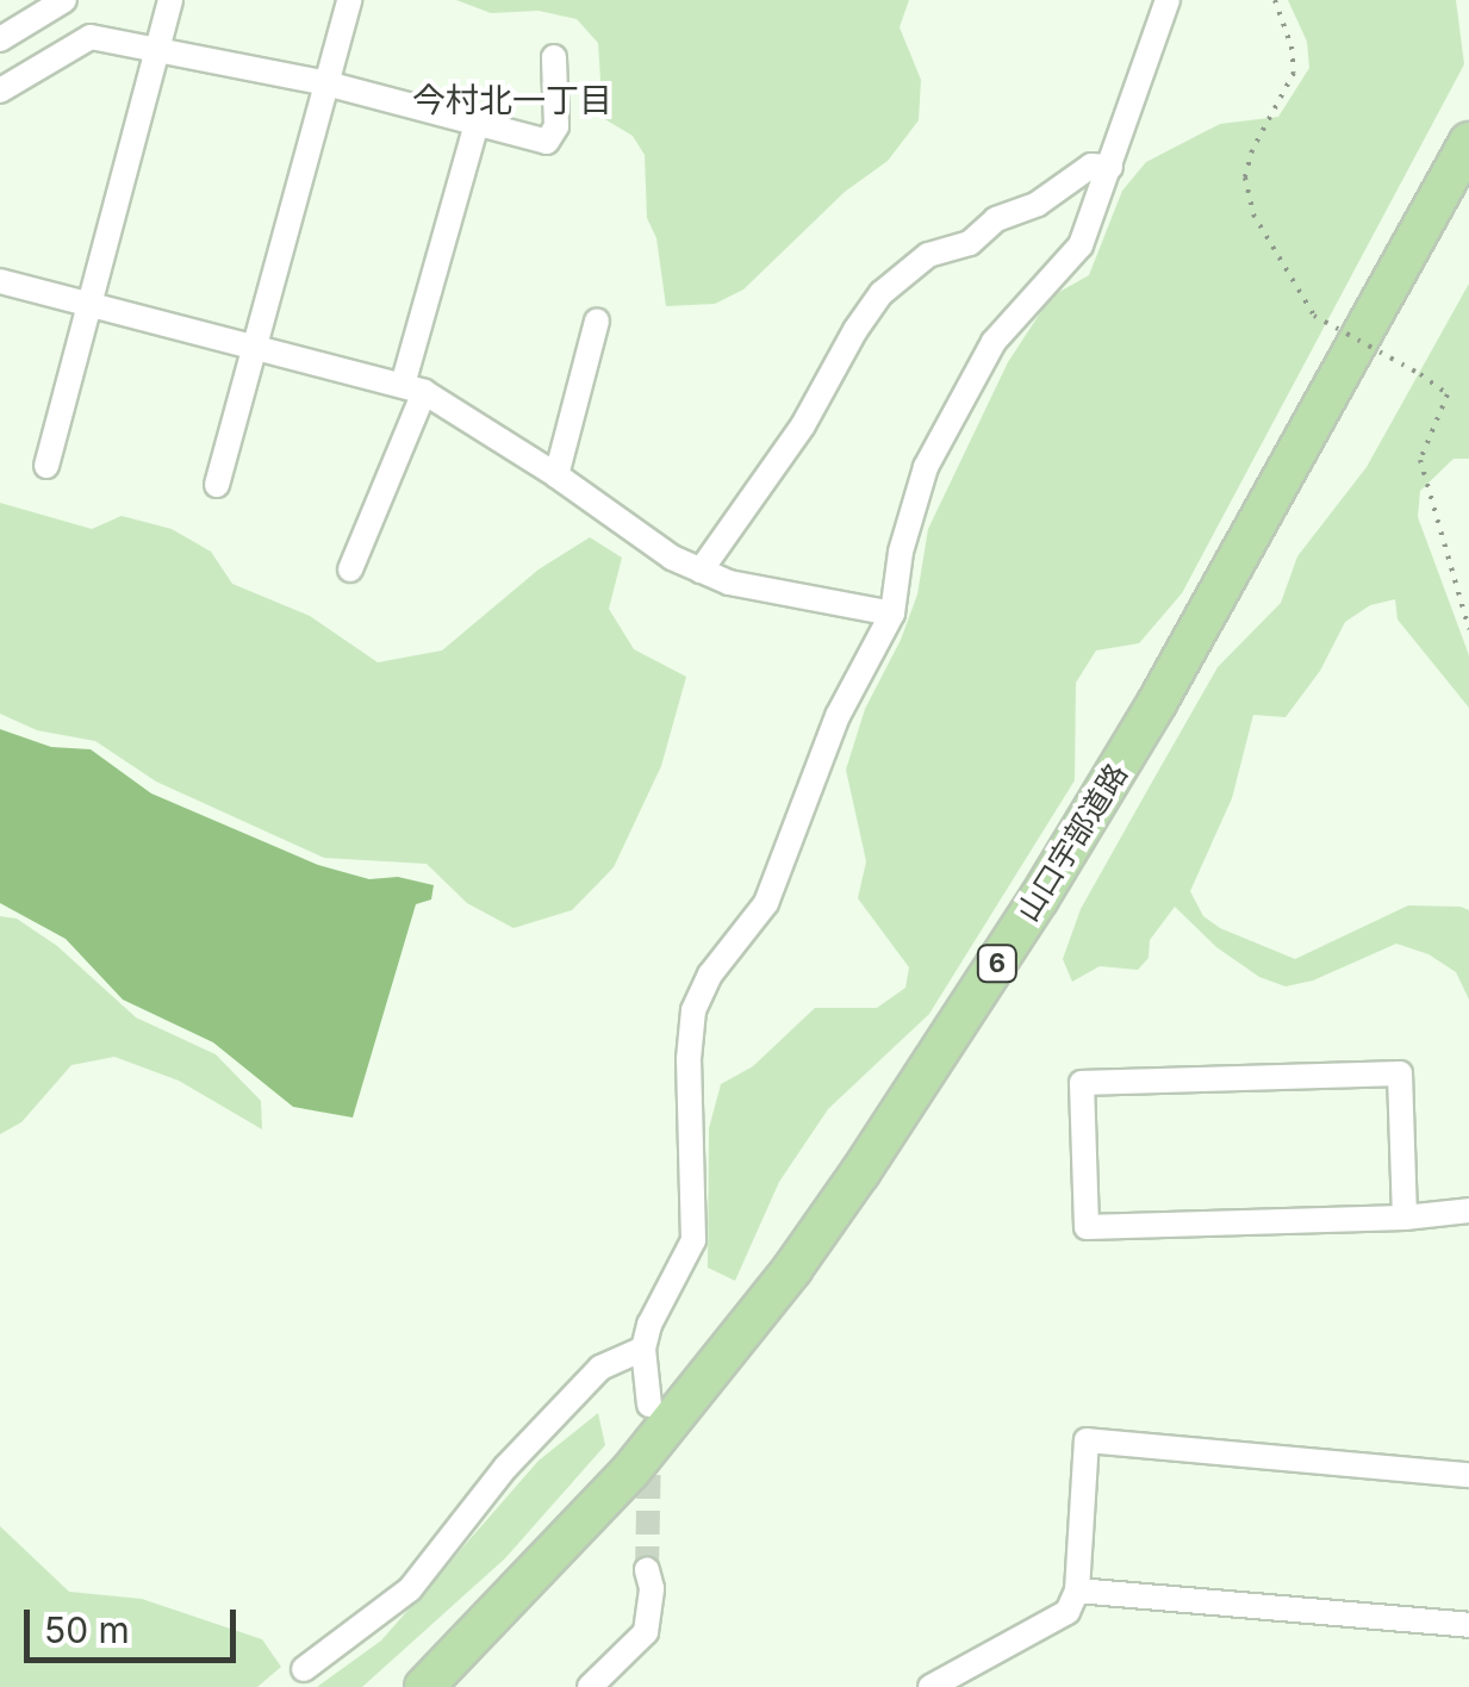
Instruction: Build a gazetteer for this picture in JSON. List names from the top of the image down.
{
  "streets": {
    "main road": ["山口宇部道路", "6"]
  },
  "districts": ["今村北一丁目"],
  "scale_bar": "50 m"
}
